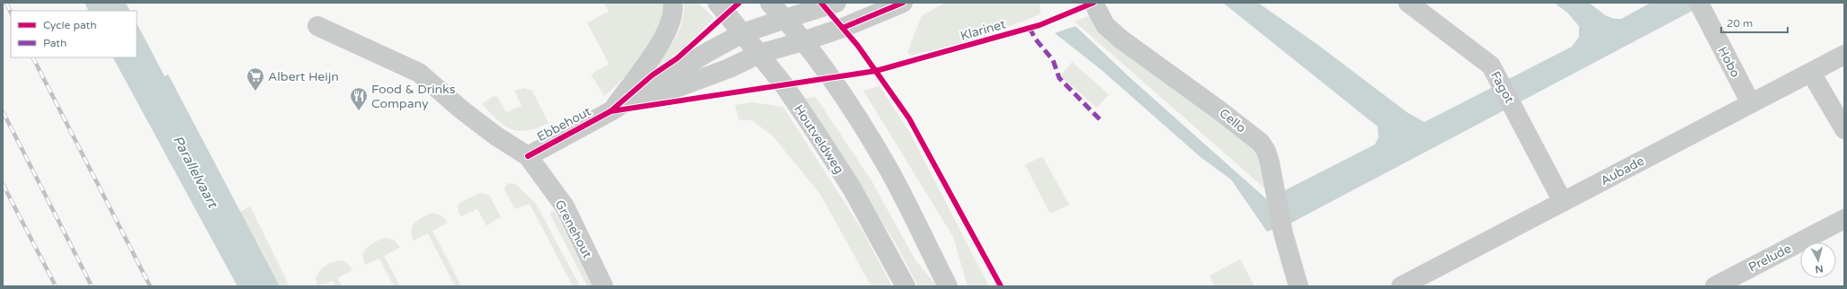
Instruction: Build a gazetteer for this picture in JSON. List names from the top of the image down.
{
  "streets": {
    "street": [
      "Hobo",
      "Fagot",
      "Cello",
      "Ebbehout",
      "Houtveldweg",
      "Aubade",
      "Grenehout",
      "Prelude"
    ],
    "cycle path": ["Klarinet"]
  },
  "crossings": [
    ["Hobo", "Aubade"],
    ["Fagot", "Aubade"],
    ["Ebbehout", "Houtveldweg"],
    ["Ebbehout", "Grenehout"]
  ],
  "water": ["Parallelvaart"],
  "places": {
    "supermarket": ["Albert Heijn"],
    "restaurant": ["Food & Drinks Company"]
  },
  "legend": ["Cycle path", "Path"],
  "scale_bar": "20 m",
  "north": "bottom"
}
